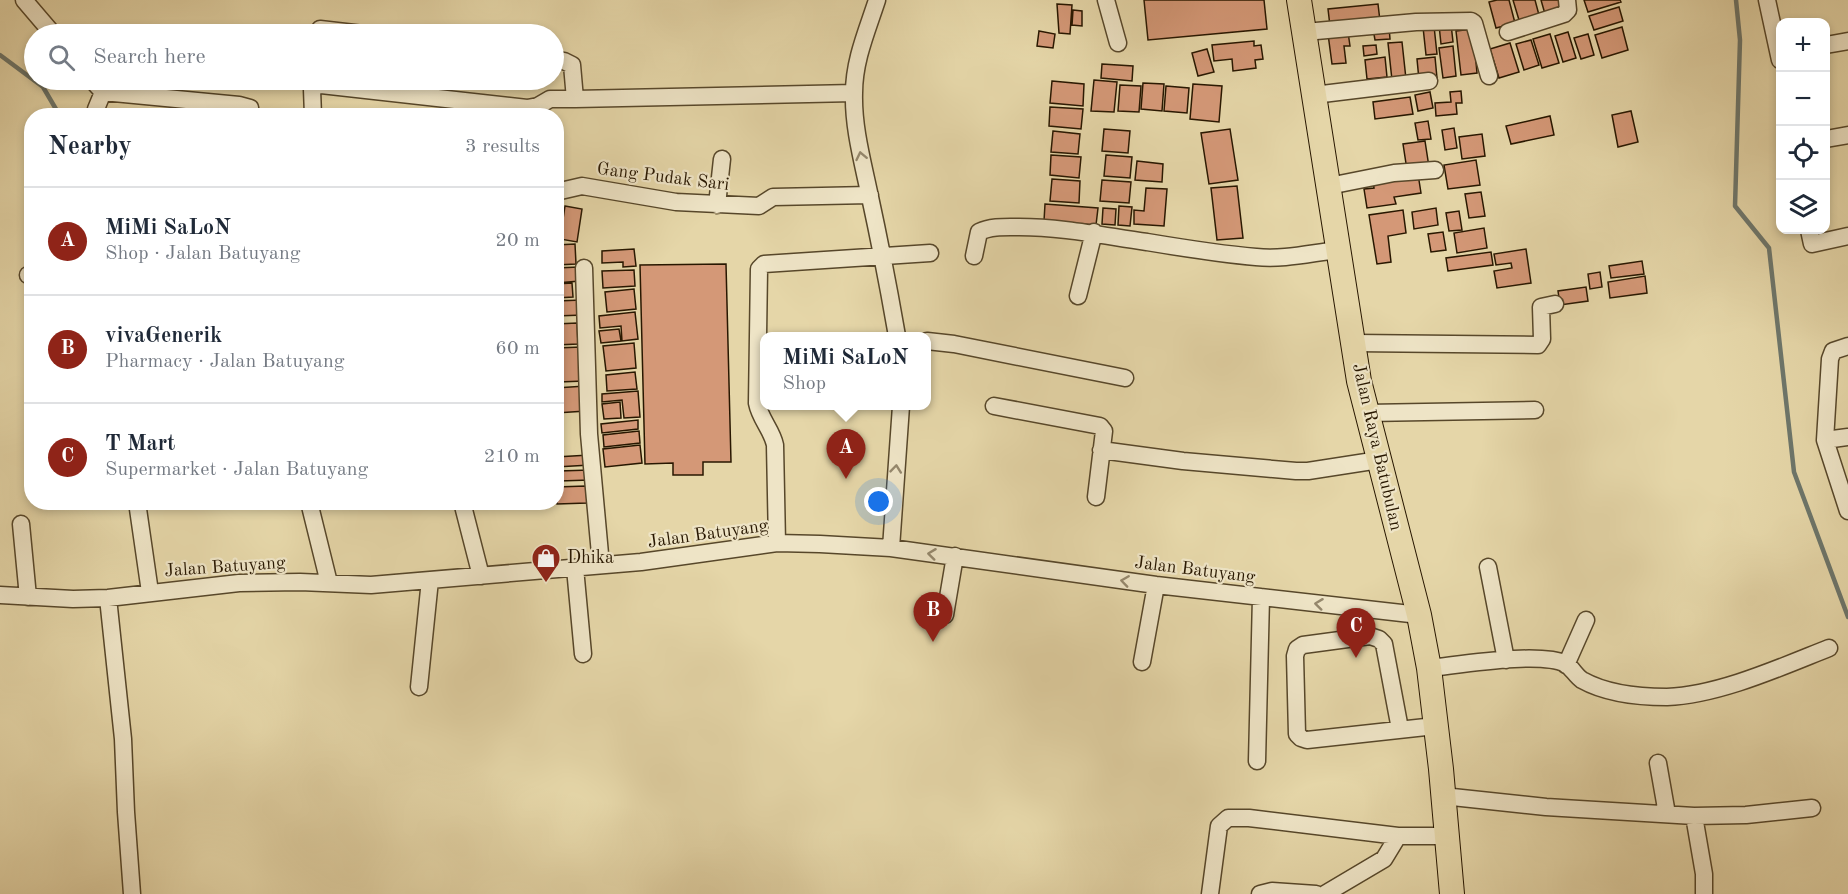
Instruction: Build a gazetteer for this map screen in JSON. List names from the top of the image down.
{
  "streets": {
    "highway": ["Jalan Raya Batubulan"],
    "street": ["Gang Pudak Sari", "Jalan Batuyang"]
  },
  "crossings": [
    ["Jalan Raya Batubulan", "Jalan Batuyang"]
  ],
  "places": {
    "shop": ["Dhika"]
  },
  "page": {
    "map_buttons": ["+", "−"],
    "search": "Search here",
    "heading": ["Nearby", "3 results"],
    "list": [
      {
        "mark": "A",
        "name": "MiMi SaLoN",
        "note": "Shop · Jalan Batuyang",
        "value": "20 m"
      },
      {
        "mark": "B",
        "name": "vivaGenerik",
        "note": "Pharmacy · Jalan Batuyang",
        "value": "60 m"
      },
      {
        "mark": "C",
        "name": "T Mart",
        "note": "Supermarket · Jalan Batuyang",
        "value": "210 m"
      }
    ],
    "popup": ["MiMi SaLoN", "Shop"],
    "pins": ["A", "B", "C"]
  }
}
